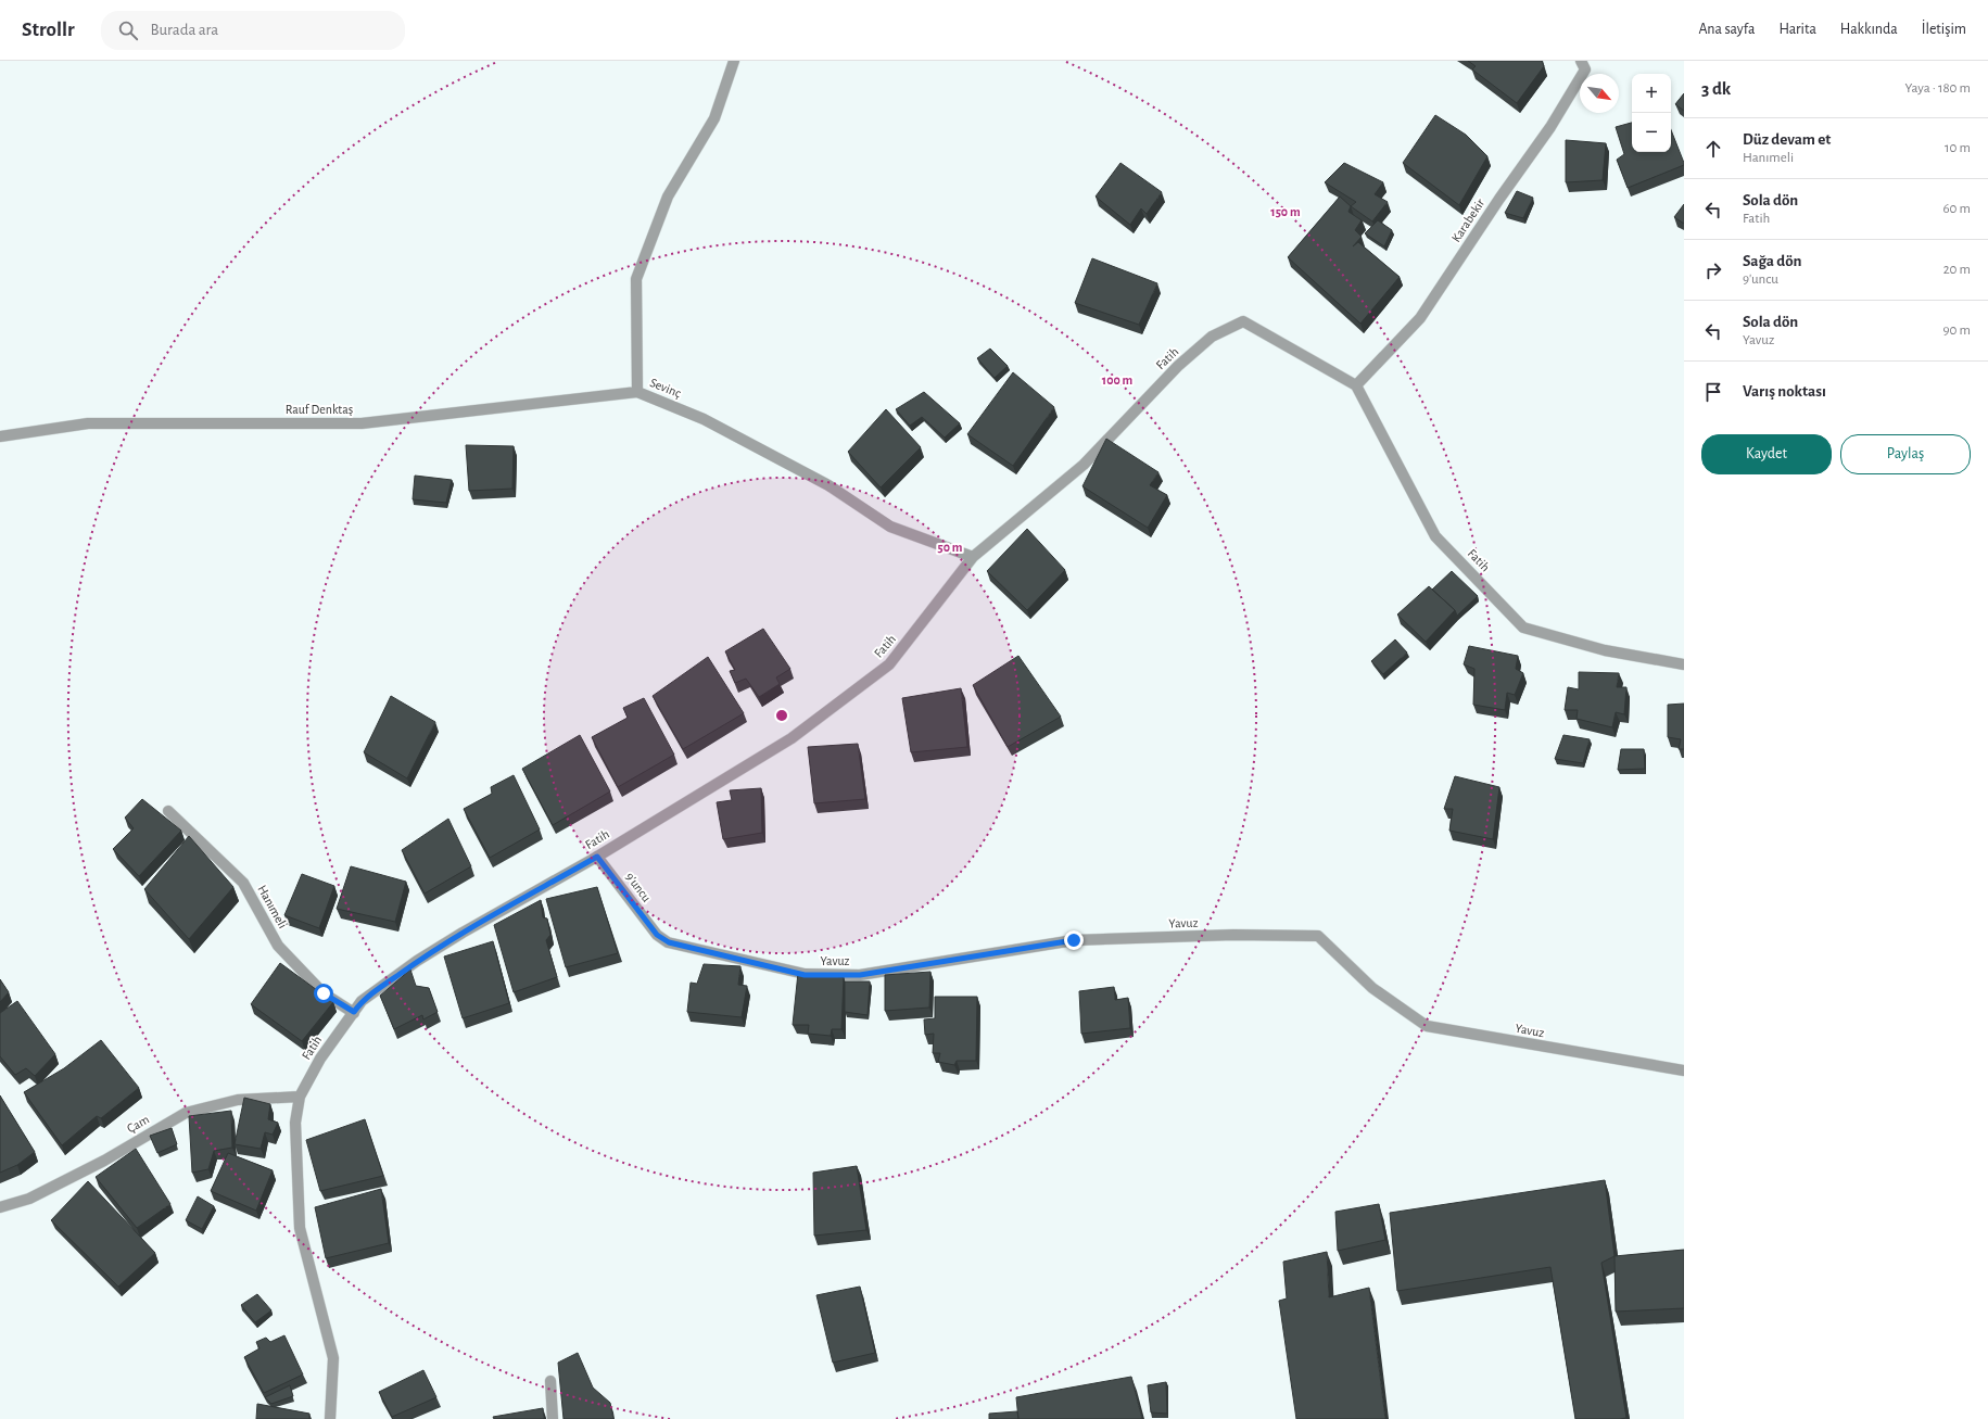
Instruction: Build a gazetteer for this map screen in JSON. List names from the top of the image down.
{
  "streets": {
    "street": [
      "Karabekir",
      "Fatih",
      "Sevinç",
      "Rauf Denktaş",
      "9'uncu",
      "Hanımeli",
      "Yavuz",
      "Çam"
    ]
  },
  "crossings": [
    ["Karabekir", "Fatih"],
    ["Fatih", "Sevinç"],
    ["Fatih", "9'uncu"],
    ["Fatih", "Hanımeli"],
    ["Fatih", "Çam"],
    ["Sevinç", "Rauf Denktaş"],
    ["9'uncu", "Yavuz"]
  ],
  "north": "bottom right",
  "page": {
    "header": "Strollr",
    "search": "Burada ara",
    "nav": [
      "Ana sayfa",
      "Harita",
      "Hakkında",
      "İletişim"
    ],
    "heading": ["3 dk", "Yaya · 180 m"],
    "map_buttons": ["+", "−"],
    "list": [
      ["Düz devam et", "Hanımeli", "10 m"],
      ["Sola dön", "Fatih", "60 m"],
      ["Sağa dön", "9'uncu", "20 m"],
      ["Sola dön", "Yavuz", "90 m"],
      "Varış noktası"
    ],
    "buttons": ["Kaydet", "Paylaş"]
  },
  "rings": ["150 m", "100 m", "50 m"]
}
